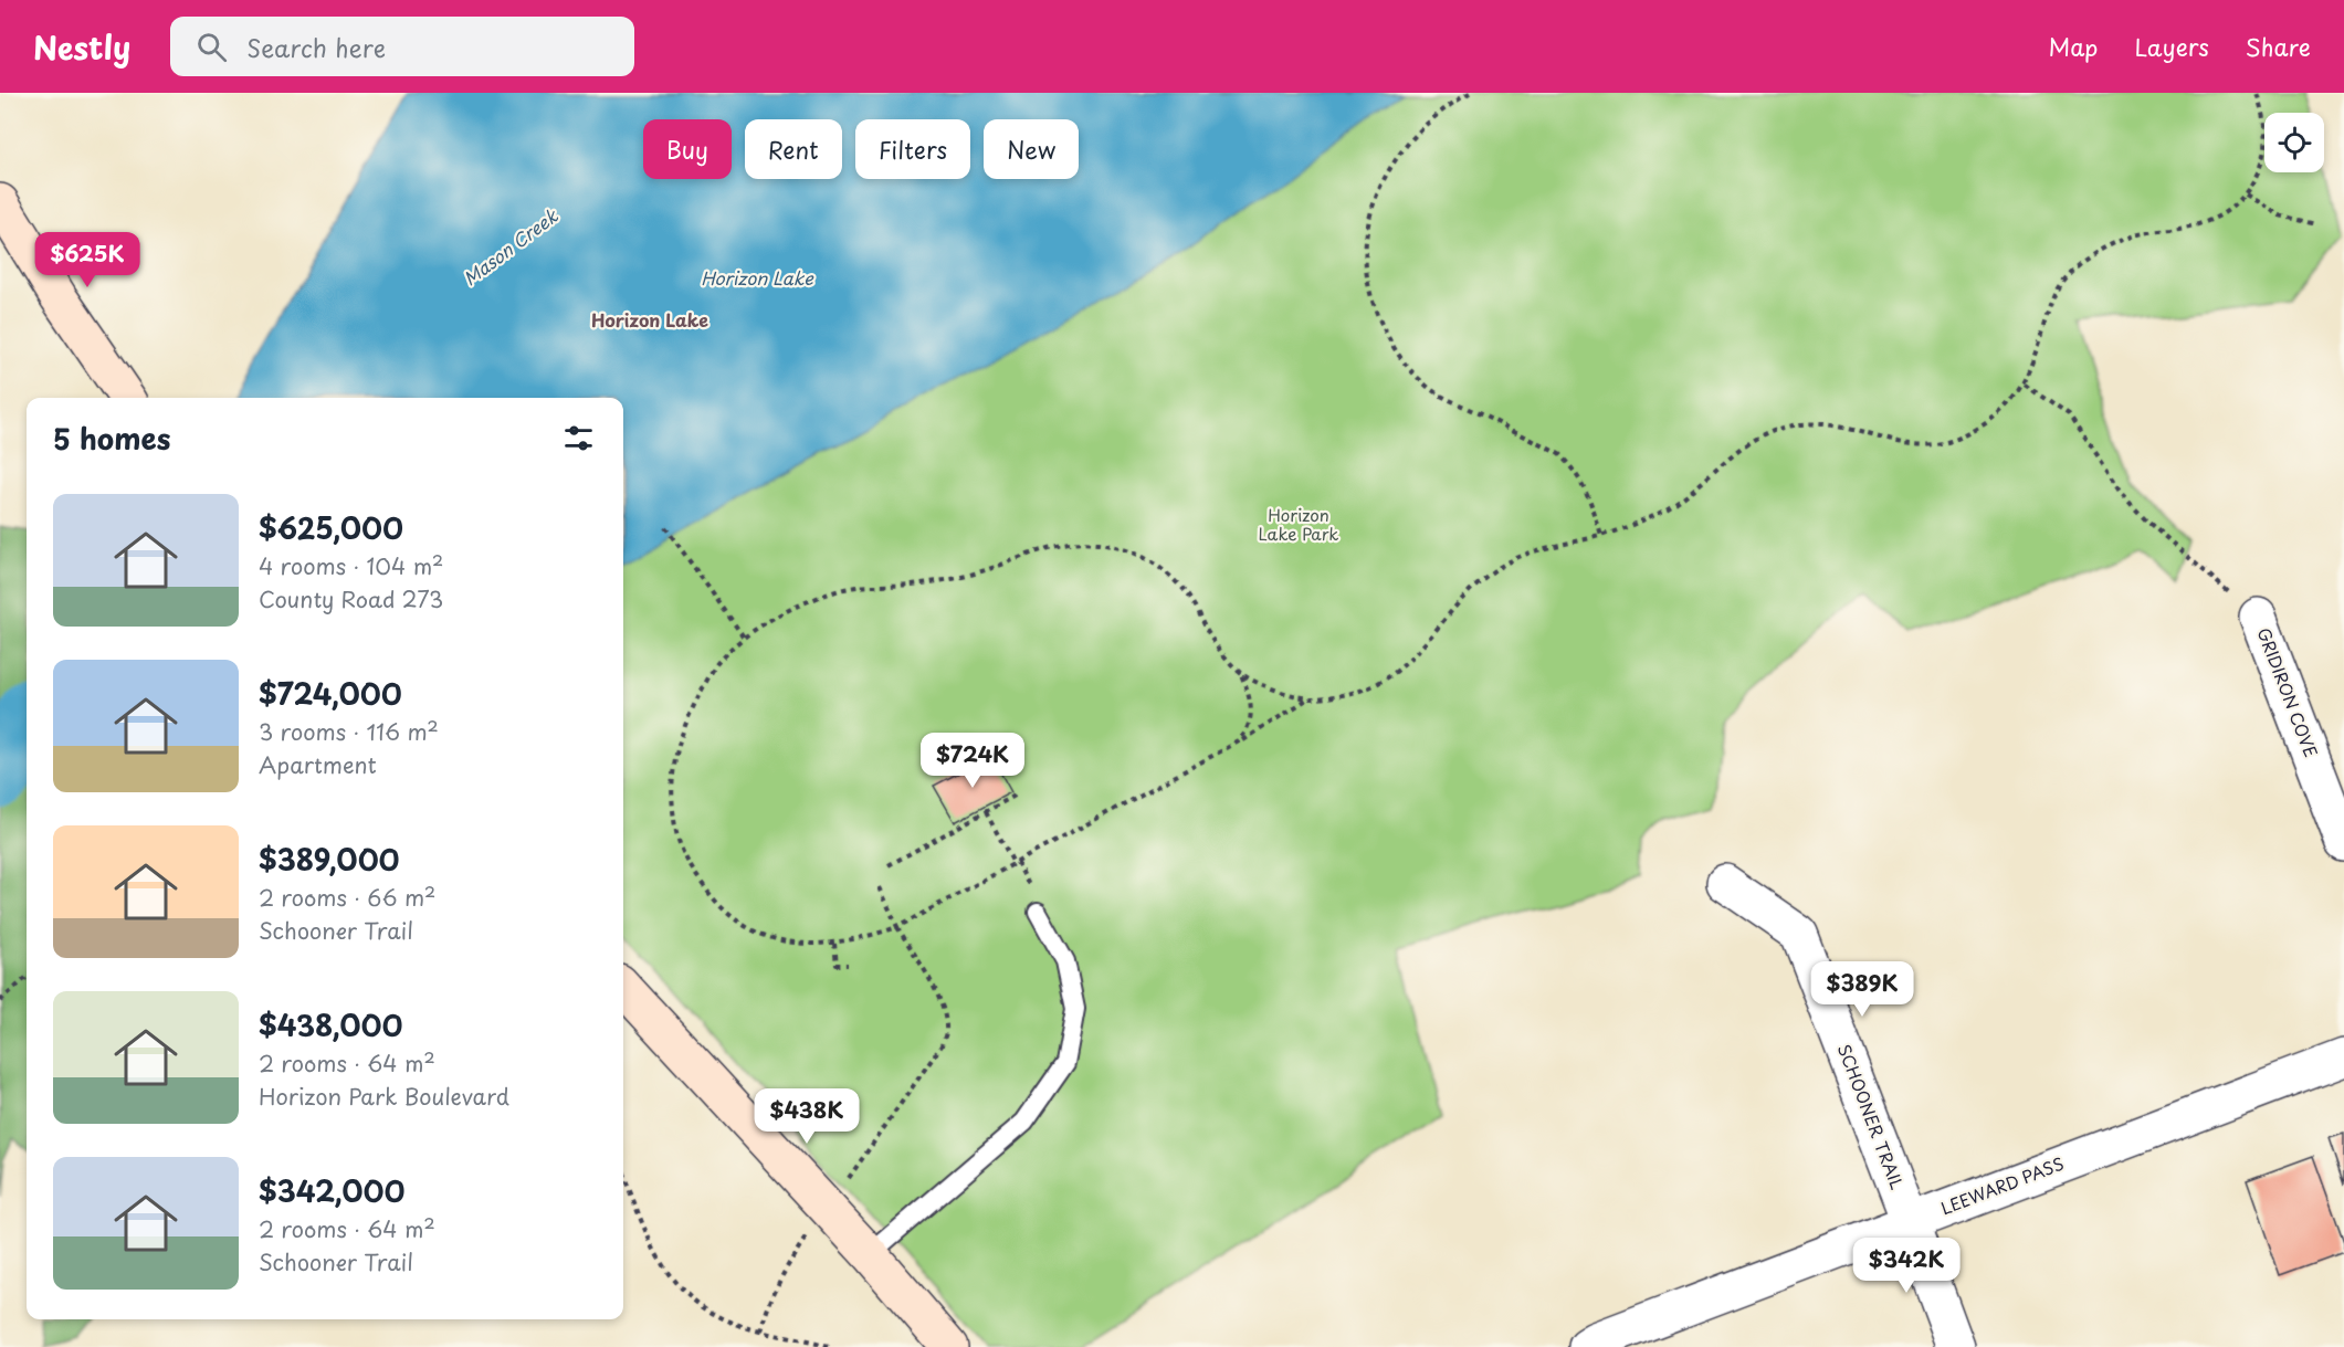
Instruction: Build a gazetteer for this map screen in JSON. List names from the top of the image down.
{
  "streets": {
    "street": ["GRIDIRON COVE", "SCHOONER TRAIL", "LEEWARD PASS"]
  },
  "crossings": [
    ["SCHOONER TRAIL", "LEEWARD PASS"]
  ],
  "districts": ["Horizon Lake"],
  "water": ["Mason Creek", "Horizon Lake"],
  "parks": ["Horizon Lake Park"],
  "page": {
    "header": "Nestly",
    "search": "Search here",
    "nav": ["Map", "Layers", "Share"],
    "chip": [
      "Buy",
      "Rent",
      "Filters",
      "New"
    ],
    "price": [
      "$625K",
      "$724K",
      "$389K",
      "$438K",
      "$342K"
    ],
    "heading": "5 homes",
    "list": [
      {
        "name": "$625,000",
        "note": "4 rooms · 104 m² · County Road 273"
      },
      {
        "name": "$724,000",
        "note": "3 rooms · 116 m² · Apartment"
      },
      {
        "name": "$389,000",
        "note": "2 rooms · 66 m² · Schooner Trail"
      },
      {
        "name": "$438,000",
        "note": "2 rooms · 64 m² · Horizon Park Boulevard"
      },
      {
        "name": "$342,000",
        "note": "2 rooms · 64 m² · Schooner Trail"
      }
    ]
  }
}
